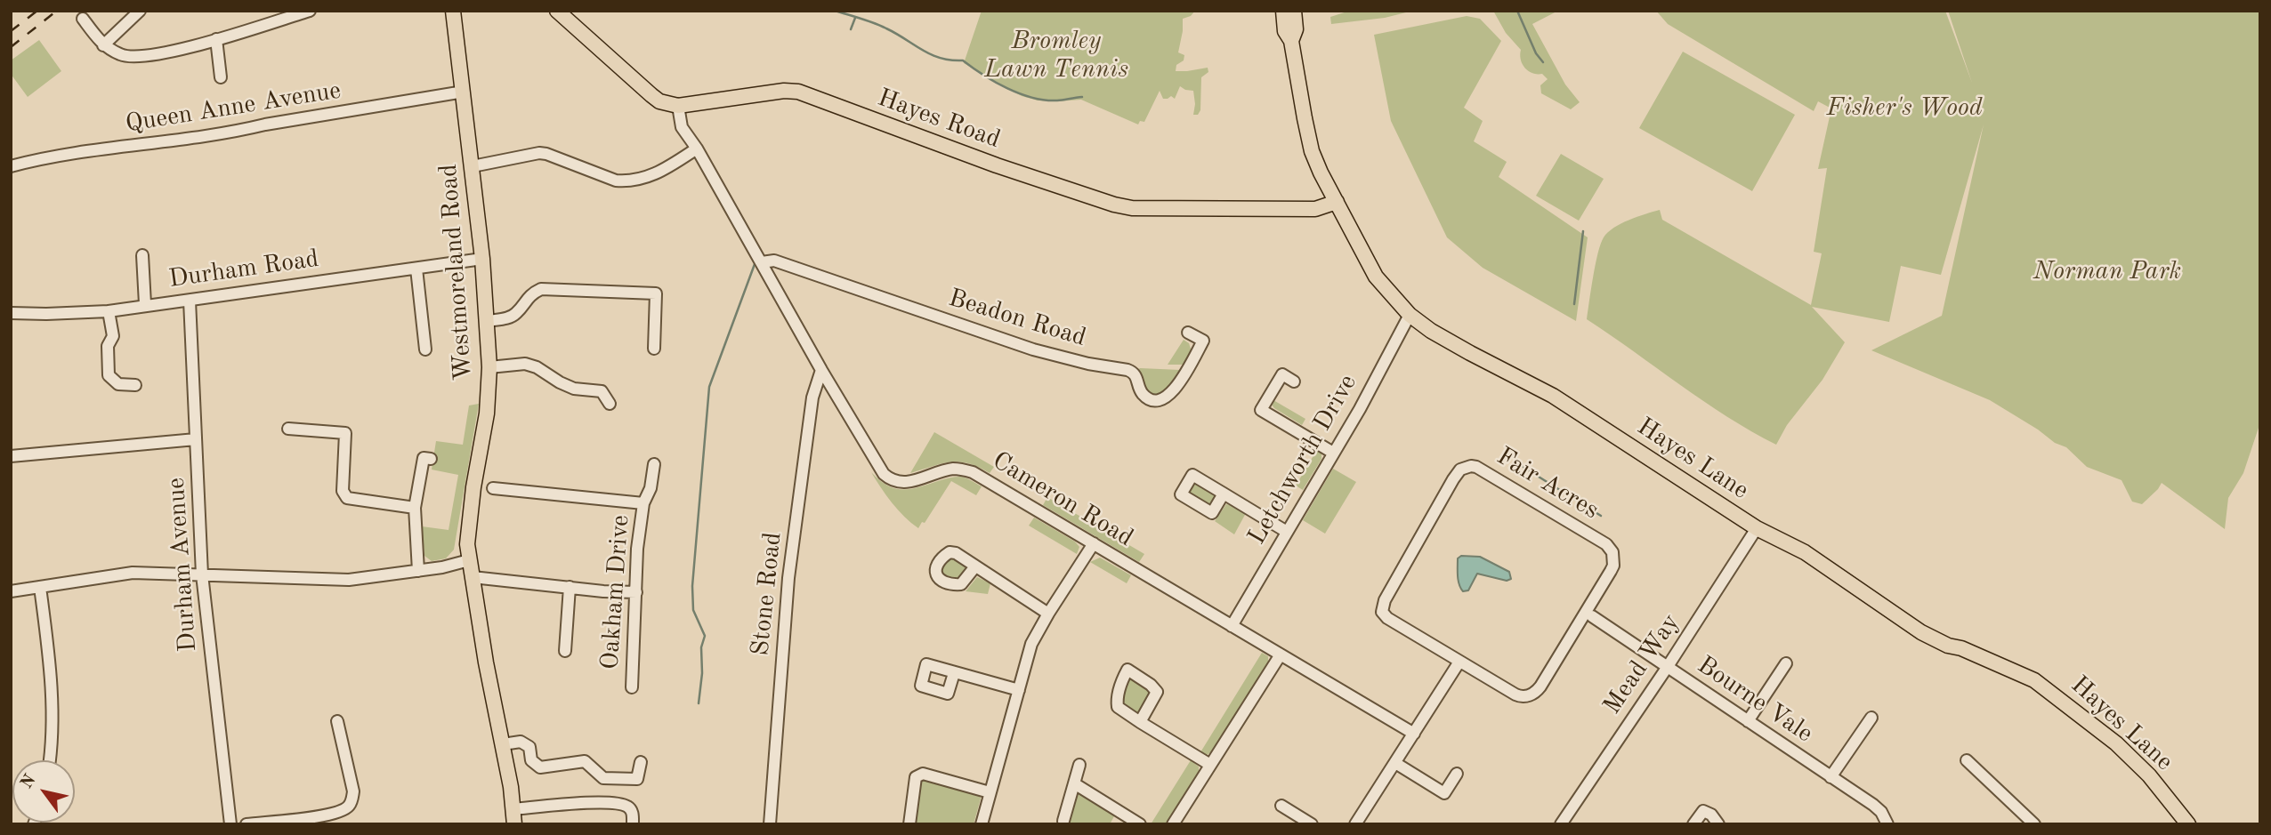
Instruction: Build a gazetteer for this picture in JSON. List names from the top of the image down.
{
  "streets": {
    "main road": ["Hayes Road", "Westmoreland Road", "Hayes Lane"],
    "street": [
      "Queen Anne Avenue",
      "Durham Road",
      "Beadon Road",
      "Letchworth Drive",
      "Fair Acres",
      "Cameron Road",
      "Durham Avenue",
      "Oakham Drive",
      "Stone Road",
      "Mead Way",
      "Bourne Vale"
    ]
  },
  "crossings": [
    ["Queen Anne Avenue", "Westmoreland Road"],
    ["Hayes Road", "Hayes Lane"],
    ["Hayes Road", "Cameron Road"],
    ["Durham Road", "Westmoreland Road"],
    ["Durham Road", "Durham Avenue"],
    ["Beadon Road", "Cameron Road"],
    ["Hayes Lane", "Letchworth Drive"],
    ["Hayes Lane", "Mead Way"],
    ["Letchworth Drive", "Cameron Road"],
    ["Cameron Road", "Stone Road"],
    ["Mead Way", "Bourne Vale"]
  ],
  "parks": ["Bromley Lawn Tennis", "Fisher's Wood", "Norman Park"],
  "north": "top left"
}
